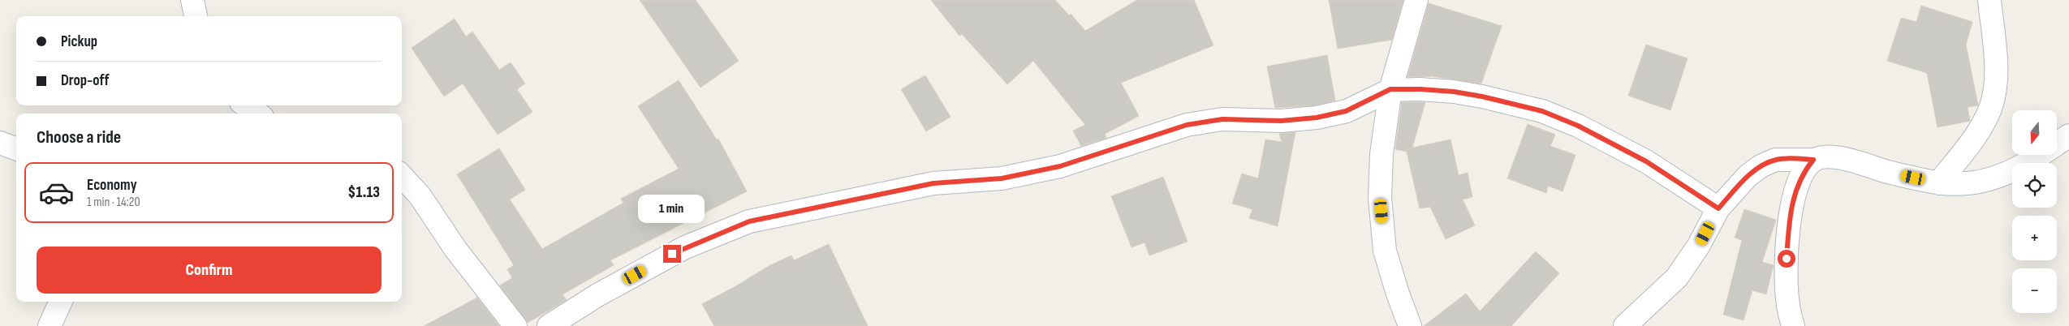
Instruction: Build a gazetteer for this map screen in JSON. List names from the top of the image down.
{
  "north": "bottom",
  "page": {
    "banner": ["Pickup", "Drop-off"],
    "map_buttons": ["+", "−"],
    "heading": "Choose a ride",
    "list": [
      {
        "name": "Economy",
        "note": "1 min · 14:20",
        "value": "$1.13"
      }
    ],
    "bubble": "1 min",
    "buttons": "Confirm"
  }
}
